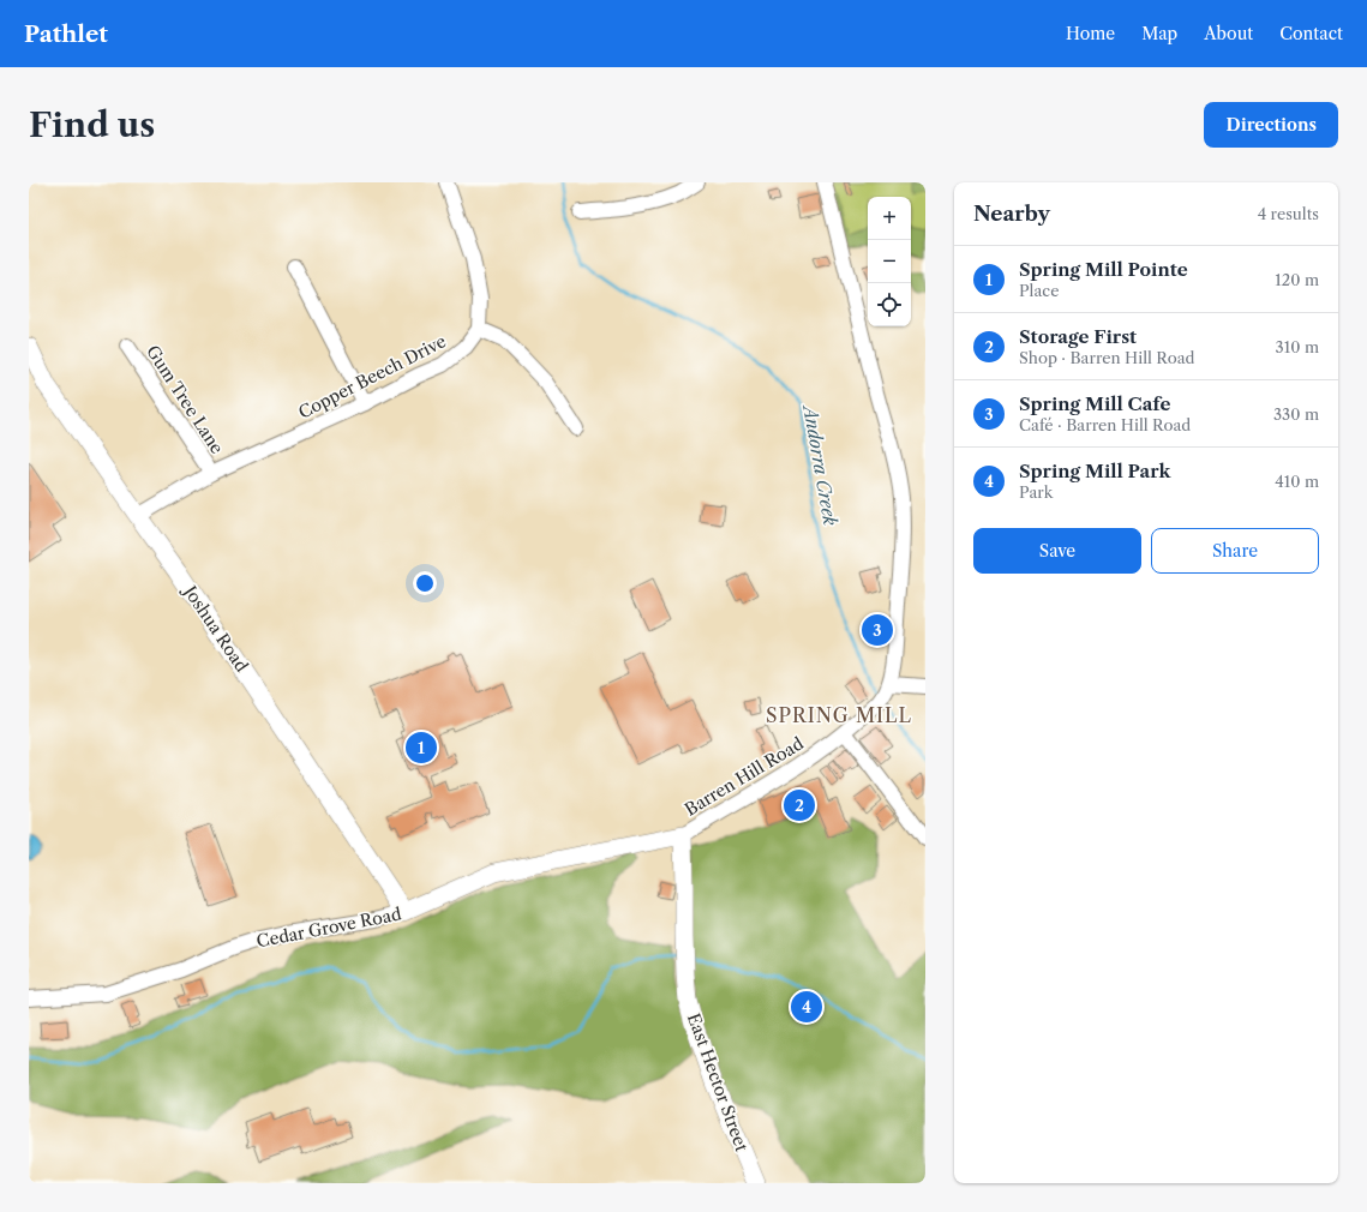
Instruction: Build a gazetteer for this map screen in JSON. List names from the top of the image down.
{
  "streets": {
    "main road": ["Joshua Road", "Cedar Grove Road", "East Hector Street"],
    "street": ["Copper Beech Drive", "Gum Tree Lane", "Barren Hill Road"]
  },
  "crossings": [
    ["Copper Beech Drive", "Gum Tree Lane"],
    ["Copper Beech Drive", "Joshua Road"],
    ["Joshua Road", "Cedar Grove Road"],
    ["Barren Hill Road", "Cedar Grove Road"],
    ["Barren Hill Road", "East Hector Street"],
    ["Cedar Grove Road", "East Hector Street"]
  ],
  "districts": ["SPRING MILL"],
  "water": ["Andorra Creek"],
  "page": {
    "header": "Pathlet",
    "nav": [
      "Home",
      "Map",
      "About",
      "Contact"
    ],
    "buttons": [
      "Directions",
      ["Save", "Share"]
    ],
    "title": "Find us",
    "heading": ["Nearby", "4 results"],
    "map_buttons": ["+", "−"],
    "list": [
      {
        "mark": "1",
        "name": "Spring Mill Pointe",
        "note": "Place",
        "value": "120 m"
      },
      {
        "mark": "2",
        "name": "Storage First",
        "note": "Shop · Barren Hill Road",
        "value": "310 m"
      },
      {
        "mark": "3",
        "name": "Spring Mill Cafe",
        "note": "Café · Barren Hill Road",
        "value": "330 m"
      },
      {
        "mark": "4",
        "name": "Spring Mill Park",
        "note": "Park",
        "value": "410 m"
      }
    ],
    "pins": [
      "3",
      "1",
      "2",
      "4"
    ]
  }
}
